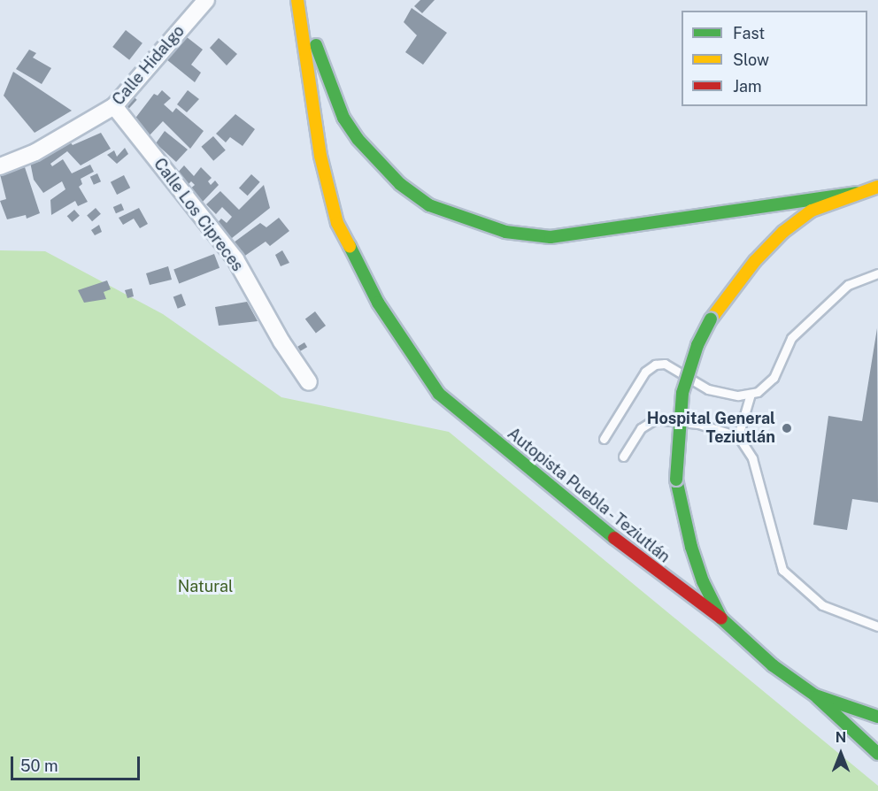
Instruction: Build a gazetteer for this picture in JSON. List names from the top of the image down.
{
  "streets": {
    "main road": ["Autopista Puebla - Teziutlán"],
    "street": ["Calle Hidalgo", "Calle Los Cipreces"]
  },
  "crossings": [
    ["Calle Hidalgo", "Calle Los Cipreces"]
  ],
  "parks": ["Natural"],
  "places": ["Hospital General Teziutlán"],
  "legend": ["Fast", "Slow", "Jam"],
  "scale_bar": "50 m",
  "north": "top"
}
